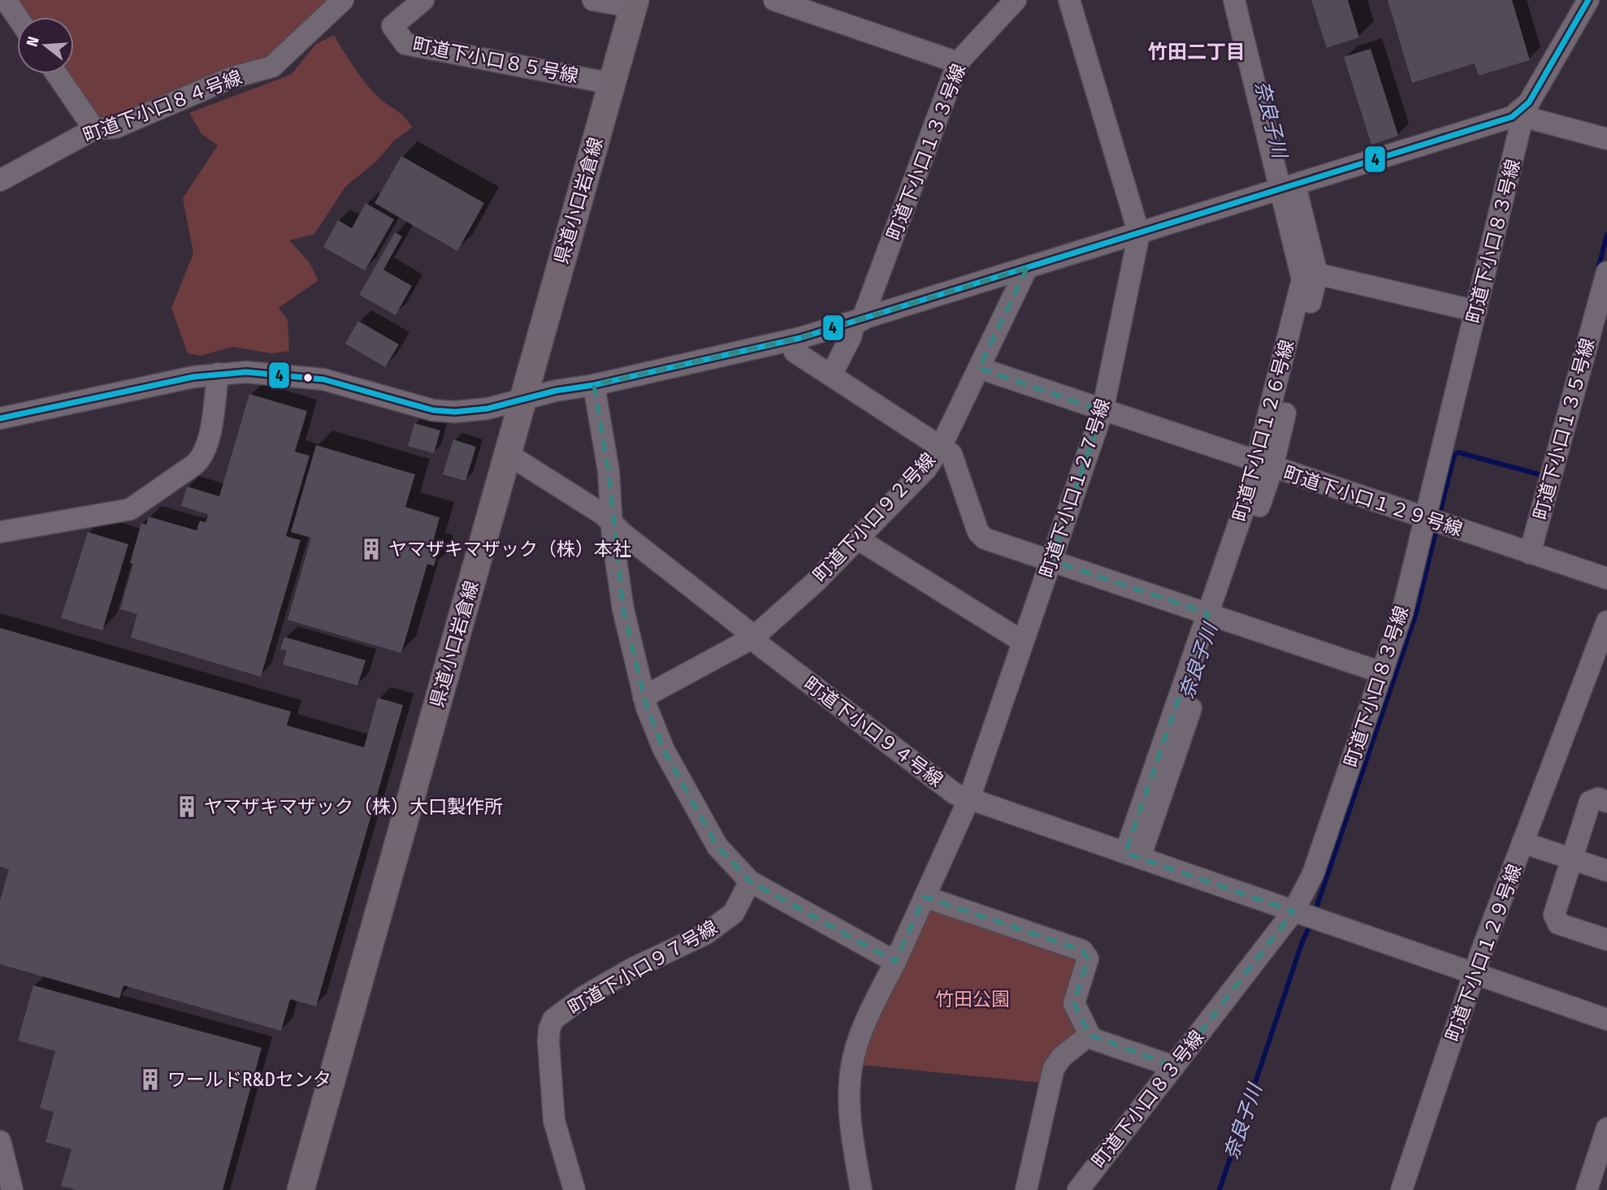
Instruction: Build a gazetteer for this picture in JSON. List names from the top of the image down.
{
  "streets": {
    "main road": ["県道小口岩倉線"],
    "street": [
      "町道下小口８５号線",
      "町道下小口８４号線",
      "町道下小口１３３号線",
      "町道下小口８３号線",
      "町道下小口１３５号線",
      "町道下小口１２６号線",
      "町道下小口１２７号線",
      "町道下小口１２９号線",
      "町道下小口９２号線",
      "町道下小口９４号線",
      "町道下小口９７号線"
    ]
  },
  "crossings": [
    ["町道下小口８５号線", "県道小口岩倉線"],
    ["県道小口岩倉線", "町道下小口９４号線"],
    ["町道下小口８３号線", "町道下小口１２９号線"],
    ["町道下小口８３号線", "町道下小口９４号線"],
    ["町道下小口１３５号線", "町道下小口１２９号線"],
    ["町道下小口１２６号線", "町道下小口１２９号線"],
    ["町道下小口１２７号線", "町道下小口１２９号線"],
    ["町道下小口１２７号線", "町道下小口９４号線"],
    ["町道下小口１２９号線", "町道下小口９２号線"],
    ["町道下小口１２９号線", "町道下小口９４号線"],
    ["町道下小口９２号線", "町道下小口９４号線"]
  ],
  "districts": ["竹田二丁目"],
  "water": ["奈良子川"],
  "parks": ["竹田公園"],
  "places": {
    "building": ["ヤマザキマザック（株）本社", "ヤマザキマザック（株）大口製作所", "ワールドR&Dセンタ"]
  },
  "lines": ["transit line 4"],
  "north": "left"
}
